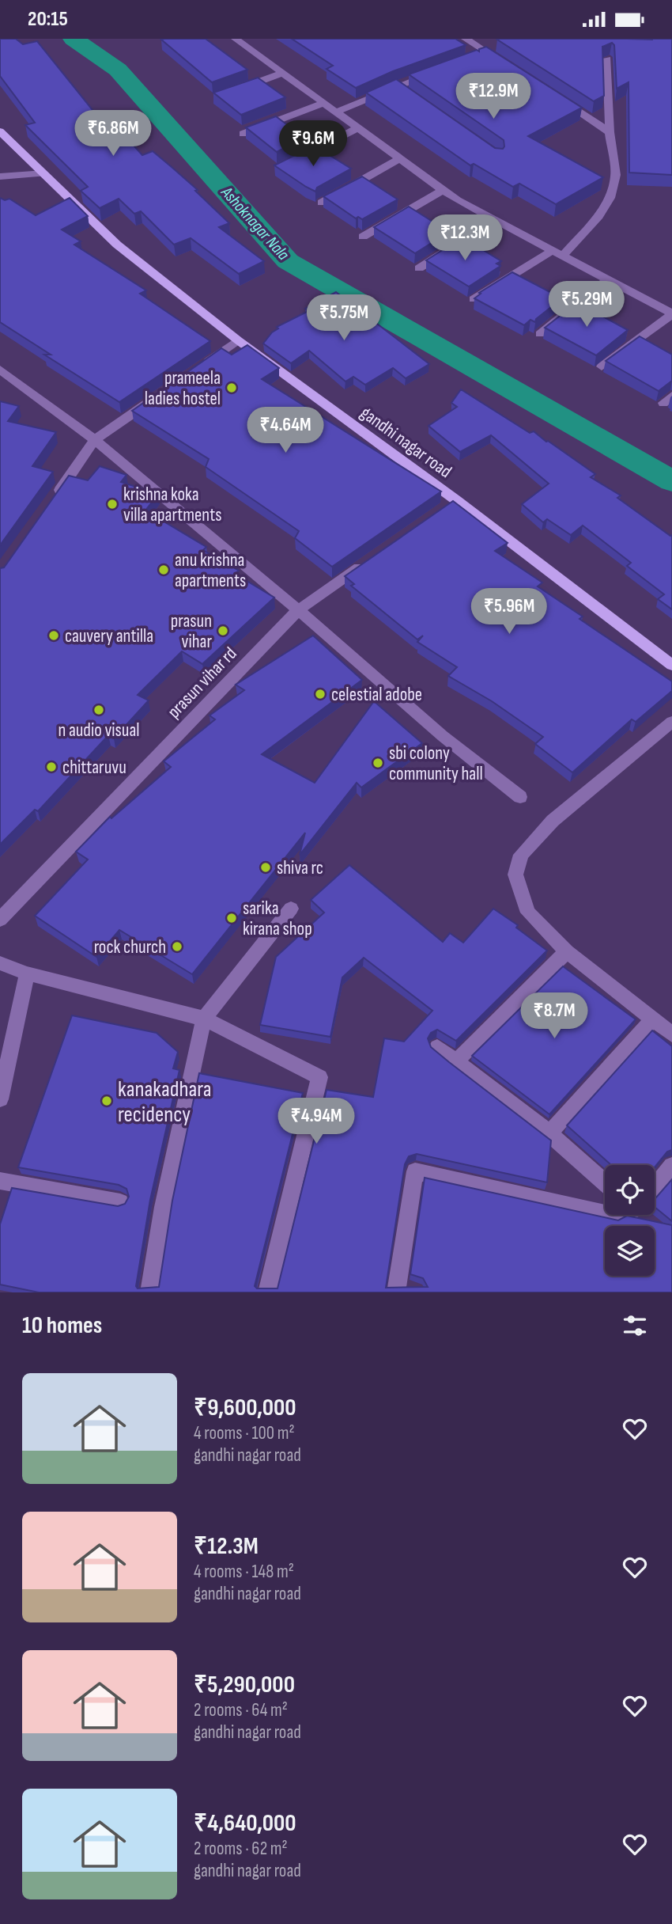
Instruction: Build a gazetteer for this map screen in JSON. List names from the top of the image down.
{
  "streets": {
    "main road": ["gandhi nagar road"],
    "street": ["prasun vihar rd"]
  },
  "water": ["Ashoknagar Nala"],
  "places": [
    "prameela ladies hostel",
    "krishna koka villa apartments",
    "anu krishna apartments",
    "prasun vihar",
    "cauvery antilla",
    "celestial adobe",
    "n audio visual",
    "sbi colony community hall",
    "chittaruvu",
    "shiva rc",
    "sarika kirana shop",
    "rock church",
    "kanakadhara recidency"
  ],
  "page": {
    "status": "20:15",
    "price": [
      "₹12.9M",
      "₹6.86M",
      "₹9.6M",
      "₹12.3M",
      "₹5.29M",
      "₹5.75M",
      "₹4.64M",
      "₹5.96M",
      "₹8.7M",
      "₹4.94M"
    ],
    "heading": "10 homes",
    "list": [
      {
        "name": "₹9,600,000",
        "note": "4 rooms · 100 m² · gandhi nagar road"
      },
      {
        "name": "₹12.3M",
        "note": "4 rooms · 148 m² · gandhi nagar road"
      },
      {
        "name": "₹5,290,000",
        "note": "2 rooms · 64 m² · gandhi nagar road"
      },
      {
        "name": "₹4,640,000",
        "note": "2 rooms · 62 m² · gandhi nagar road"
      }
    ]
  }
}
